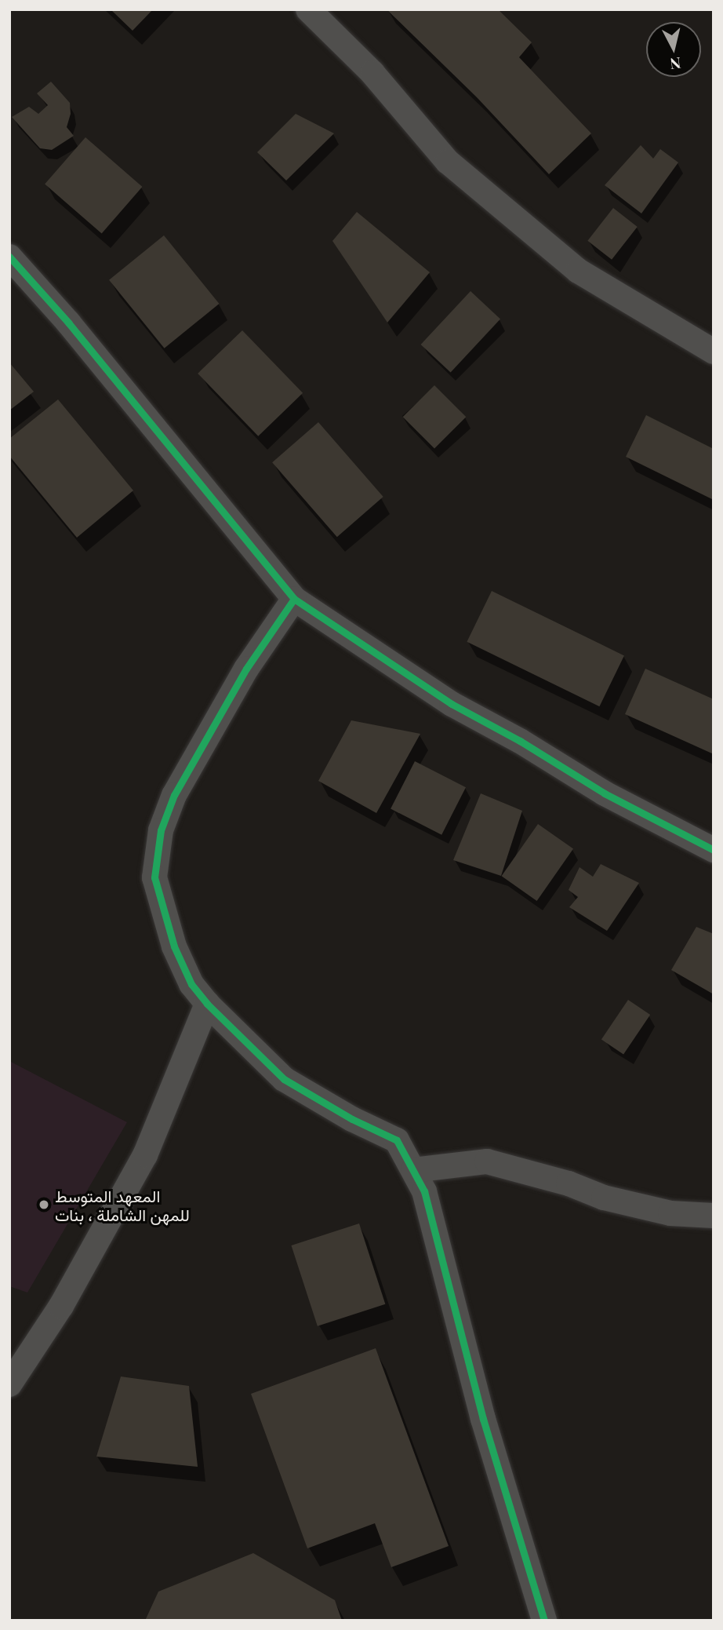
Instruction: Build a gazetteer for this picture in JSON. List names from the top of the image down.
{
  "places": ["المعهد المتوسط للمهن الشاملة ، بنات"],
  "north": "bottom"
}
